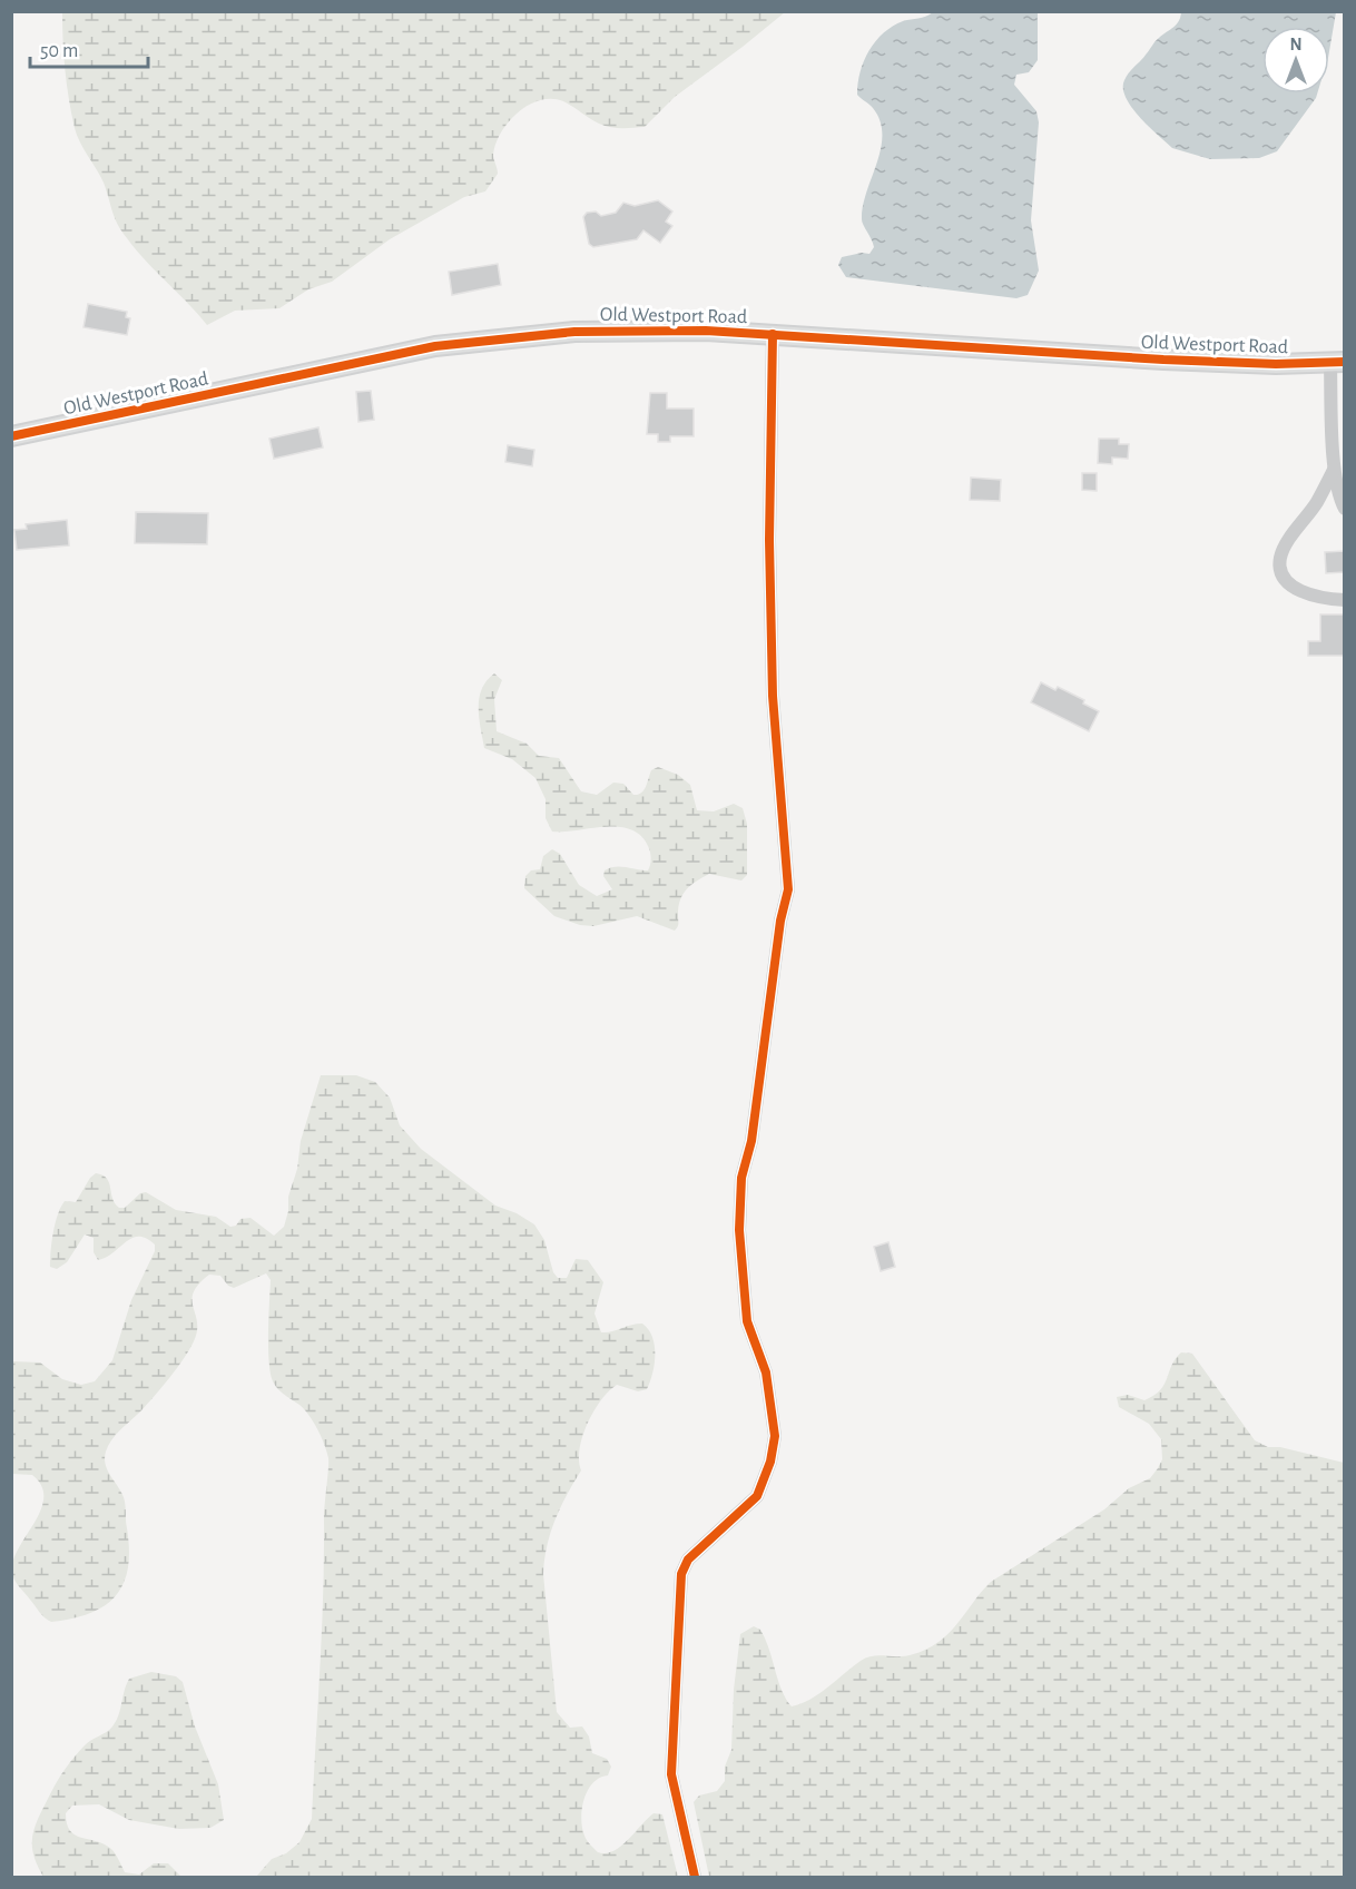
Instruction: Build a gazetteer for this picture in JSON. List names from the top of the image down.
{
  "streets": {
    "main road": ["Old Westport Road"]
  },
  "scale_bar": "50 m",
  "north": "top"
}
